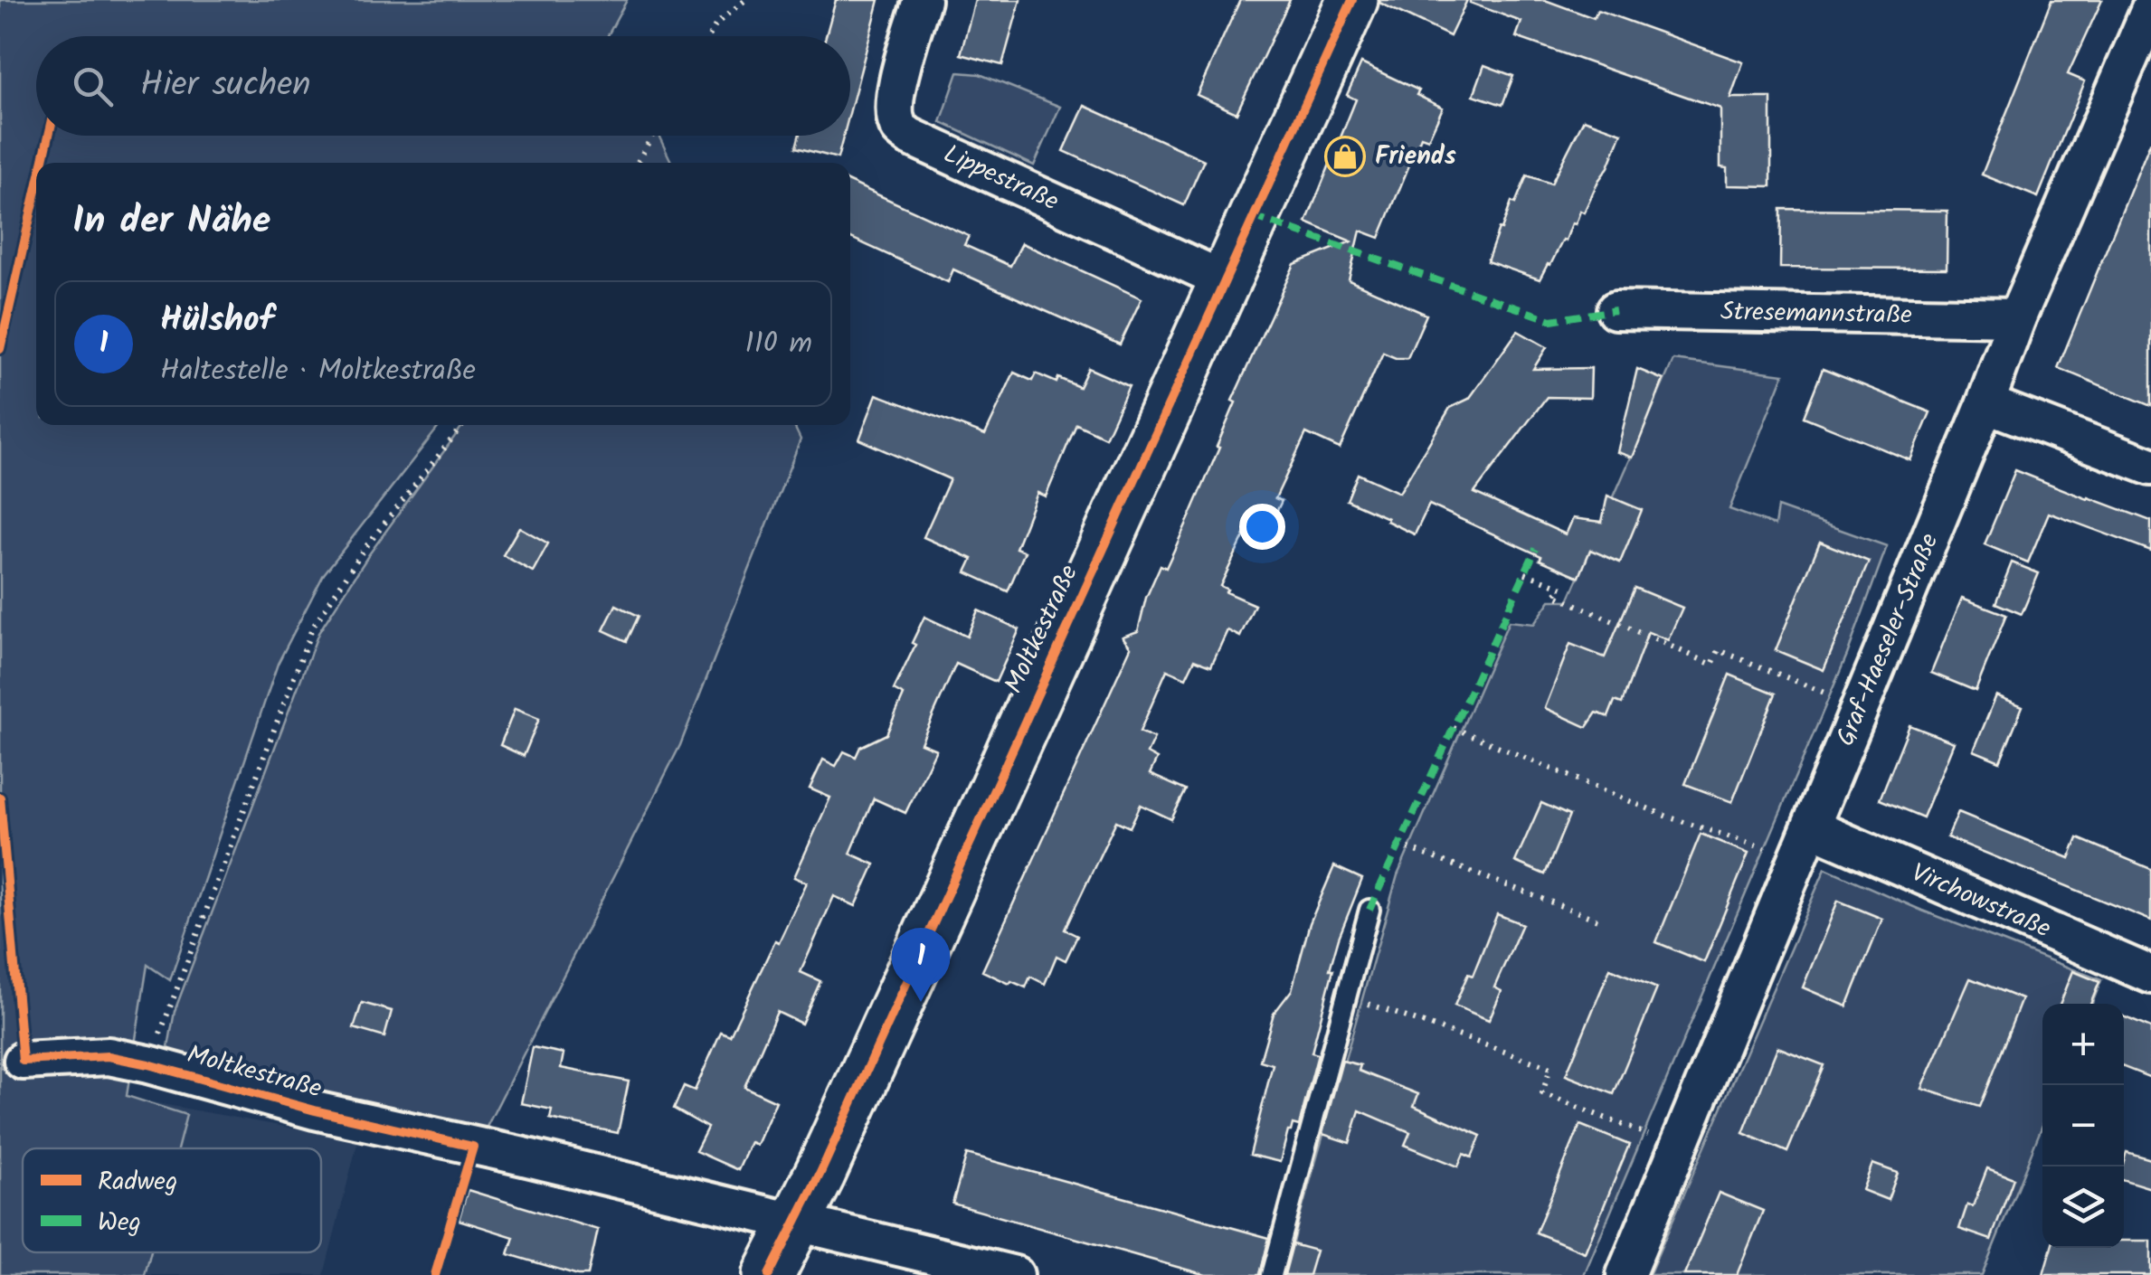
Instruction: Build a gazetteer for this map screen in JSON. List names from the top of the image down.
{
  "streets": {
    "street": [
      "Lippestraße",
      "Stresemannstraße",
      "Moltkestraße",
      "Graf-Haeseler-Straße",
      "Virchowstraße"
    ]
  },
  "crossings": [
    ["Lippestraße", "Moltkestraße"],
    ["Stresemannstraße", "Graf-Haeseler-Straße"],
    ["Graf-Haeseler-Straße", "Virchowstraße"]
  ],
  "places": {
    "shop": ["Friends"]
  },
  "legend": ["Radweg", "Weg"],
  "page": {
    "search": "Hier suchen",
    "heading": "In der Nähe",
    "list": [
      {
        "mark": "1",
        "name": "Hülshof",
        "note": "Haltestelle · Moltkestraße",
        "value": "110 m"
      }
    ],
    "pins": "1",
    "map_buttons": ["+", "−"]
  }
}
